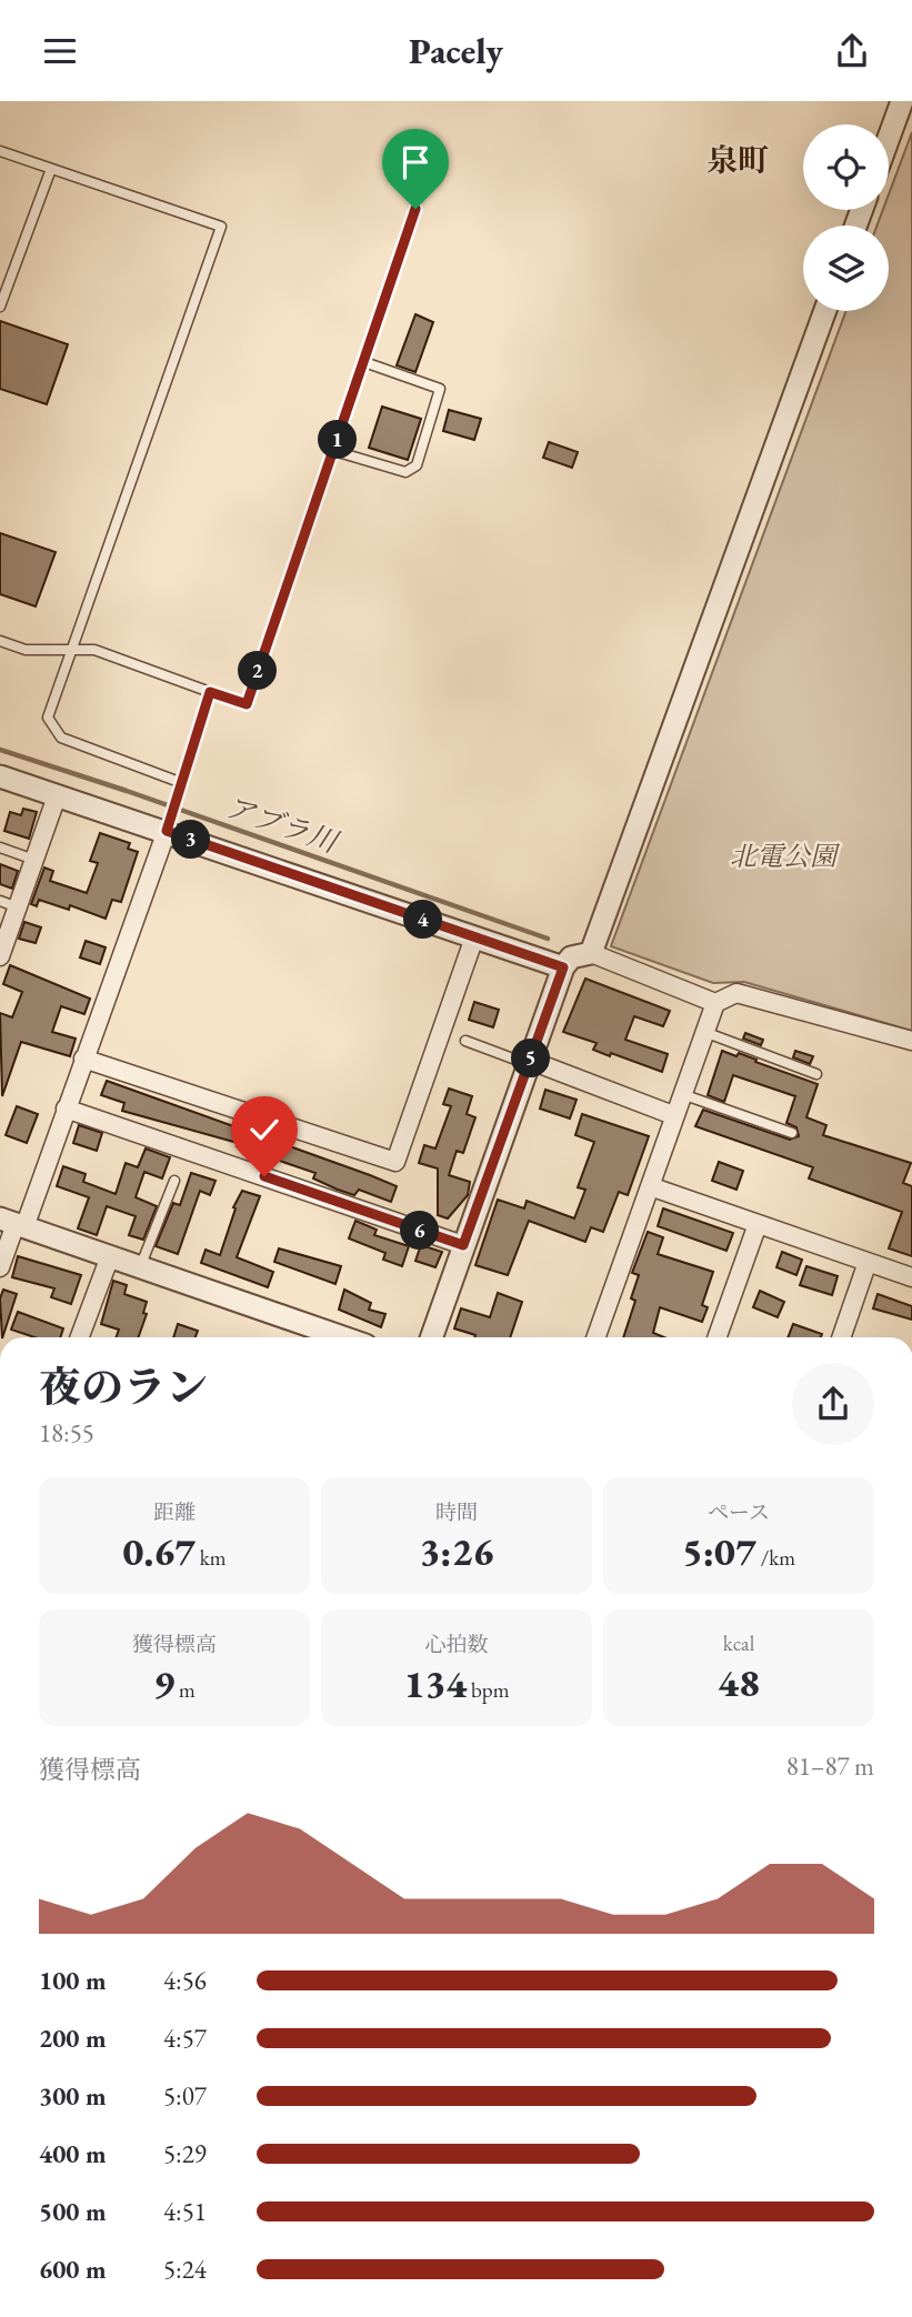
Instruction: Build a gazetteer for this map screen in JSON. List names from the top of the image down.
{
  "districts": ["泉町"],
  "water": ["アブラ川"],
  "parks": ["北電公園"],
  "page": {
    "header": "Pacely",
    "pins": [
      "1",
      "2",
      "3",
      "4",
      "5",
      "6"
    ],
    "heading": ["夜のラン", "18:55"],
    "stats": [
      ["距離", "0.67 km"],
      ["時間", "3:26"],
      ["ペース", "5:07 /km"],
      ["獲得標高", "9 m"],
      ["心拍数", "134 bpm"],
      ["kcal", "48"]
    ],
    "chart": ["獲得標高", "81–87 m"],
    "list": [
      {
        "name": "100 m",
        "note": "4:56"
      },
      {
        "name": "200 m",
        "note": "4:57"
      },
      {
        "name": "300 m",
        "note": "5:07"
      },
      {
        "name": "400 m",
        "note": "5:29"
      },
      {
        "name": "500 m",
        "note": "4:51"
      },
      {
        "name": "600 m",
        "note": "5:24"
      }
    ]
  }
}
